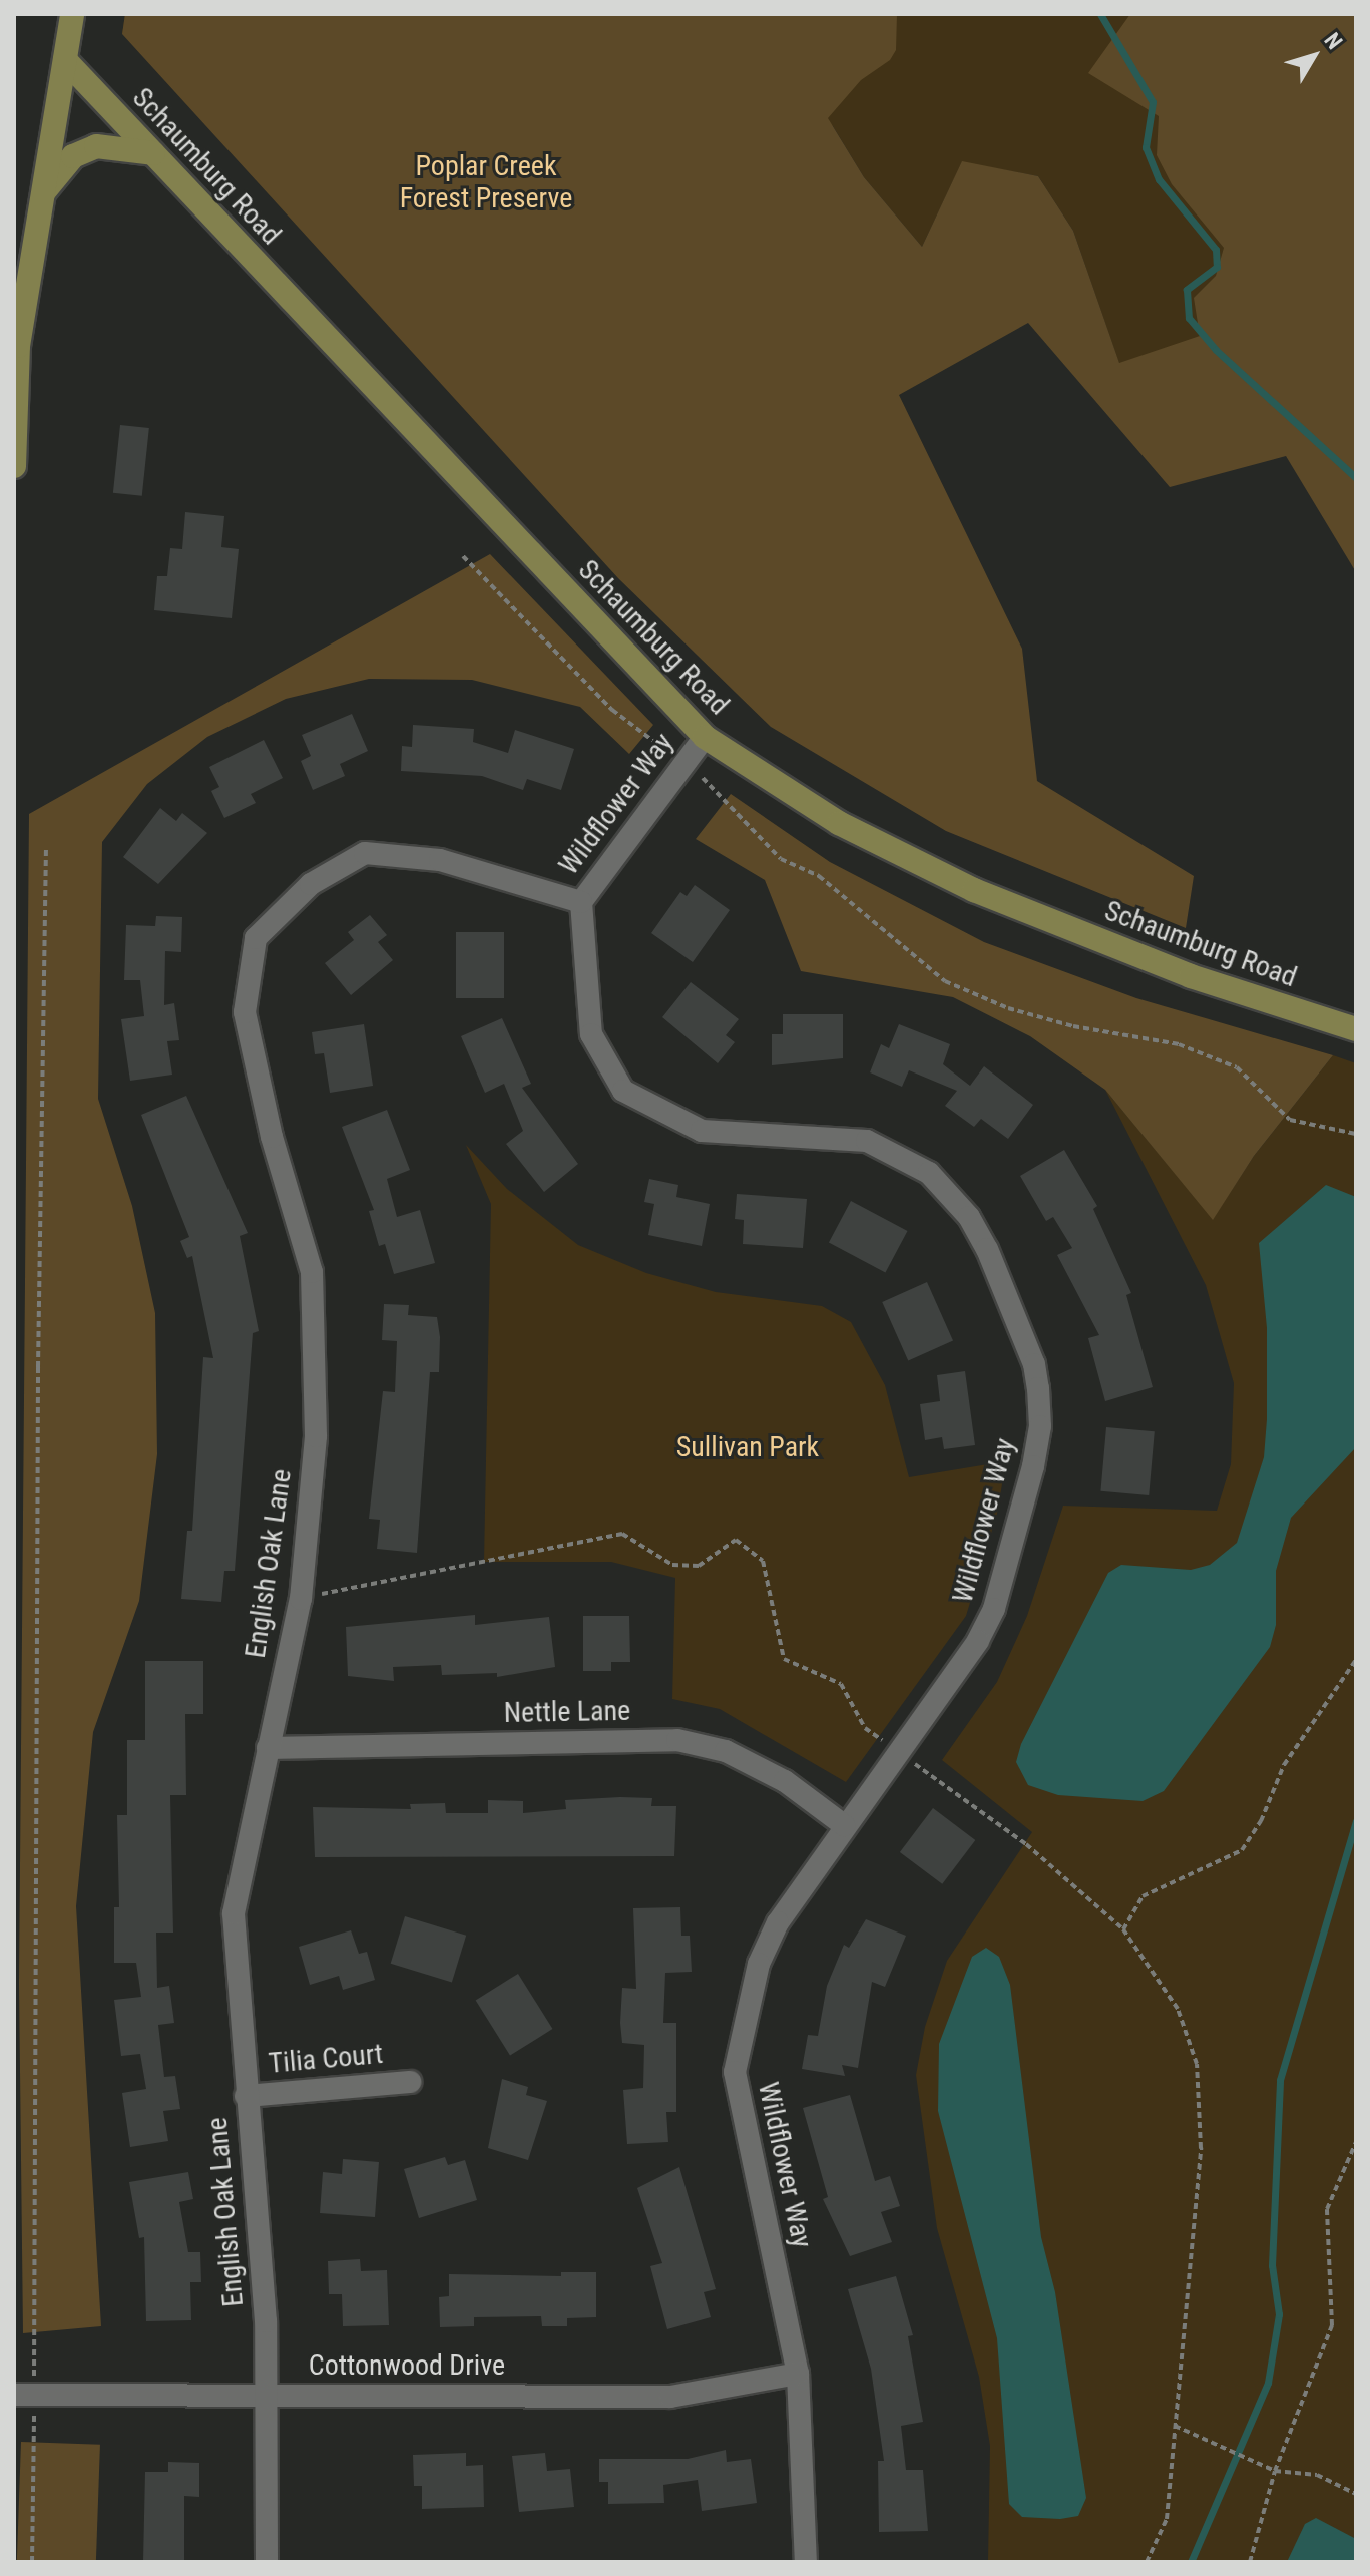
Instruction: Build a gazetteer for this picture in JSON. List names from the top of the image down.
{
  "streets": {
    "main road": ["Schaumburg Road"],
    "street": [
      "Wildflower Way",
      "English Oak Lane",
      "Nettle Lane",
      "Tilia Court",
      "Cottonwood Drive"
    ]
  },
  "crossings": [
    ["Schaumburg Road", "Wildflower Way"],
    ["Wildflower Way", "English Oak Lane"],
    ["Wildflower Way", "Nettle Lane"],
    ["Wildflower Way", "Cottonwood Drive"],
    ["English Oak Lane", "Nettle Lane"],
    ["English Oak Lane", "Tilia Court"],
    ["English Oak Lane", "Cottonwood Drive"]
  ],
  "parks": ["Poplar Creek Forest Preserve", "Sullivan Park"],
  "north": "top right"
}
